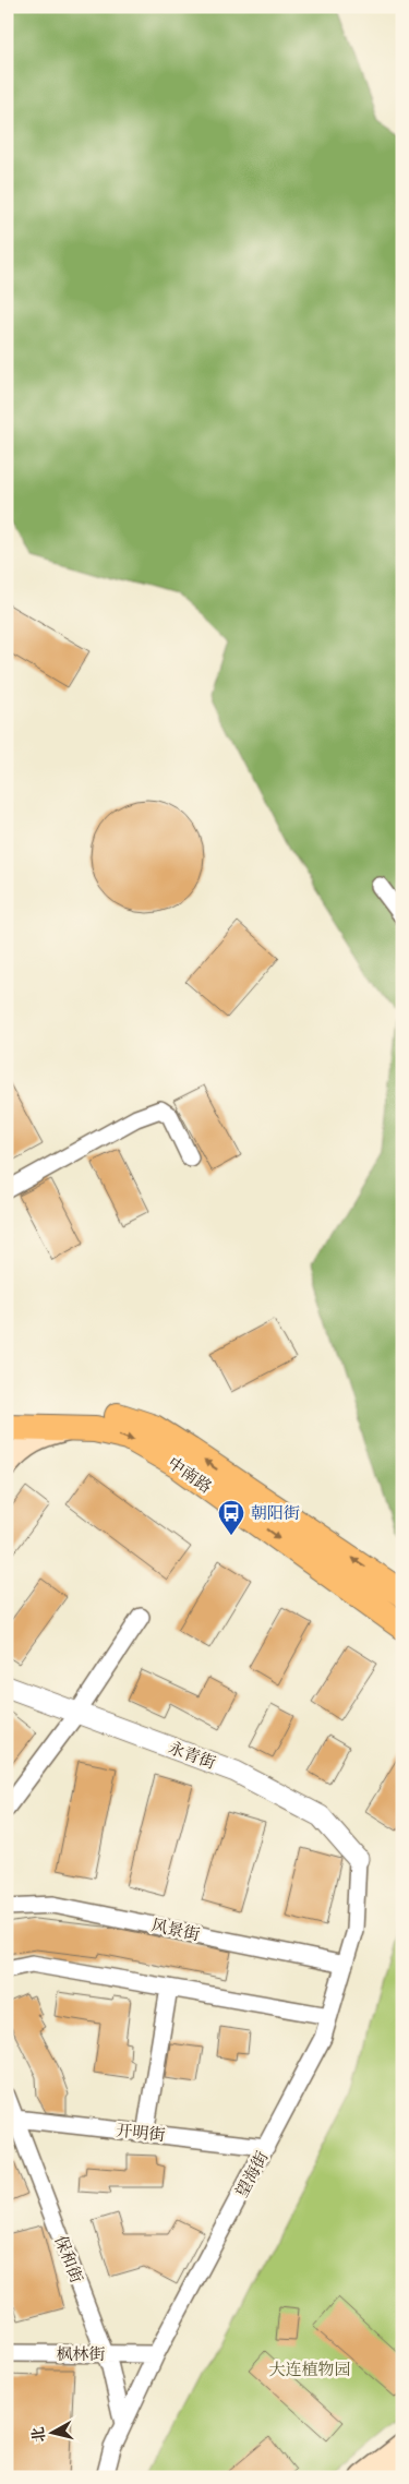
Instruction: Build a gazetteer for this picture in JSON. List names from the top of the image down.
{
  "streets": {
    "main road": ["中南路"],
    "street": [
      "永青街",
      "风景街",
      "开明街",
      "望海街",
      "保和街",
      "枫林街"
    ]
  },
  "crossings": [
    ["永青街", "望海街"],
    ["风景街", "望海街"],
    ["开明街", "望海街"],
    ["开明街", "保和街"],
    ["望海街", "保和街"],
    ["望海街", "枫林街"],
    ["保和街", "枫林街"]
  ],
  "parks": ["大连植物园"],
  "places": {
    "bus stop": ["朝阳街"]
  },
  "north": "left"
}
